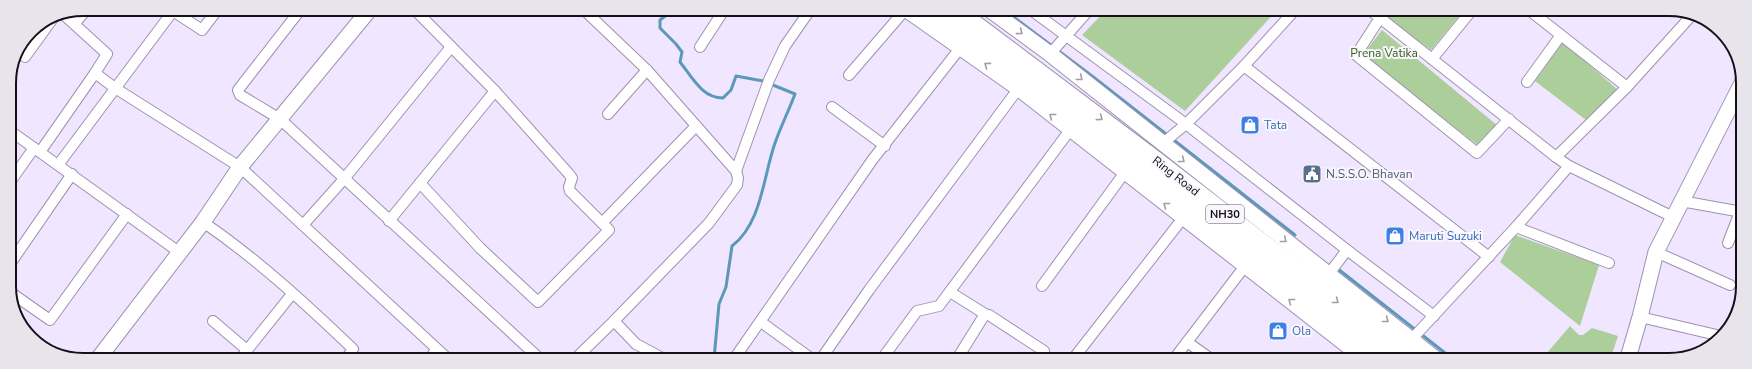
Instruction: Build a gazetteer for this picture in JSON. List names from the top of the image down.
{
  "streets": {
    "highway": ["Ring Road", "NH30"]
  },
  "parks": ["Prena Vatika"],
  "places": {
    "shop": ["Tata", "Maruti Suzuki", "Ola"],
    "public building": ["N.S.S.O. Bhavan"]
  }
}
